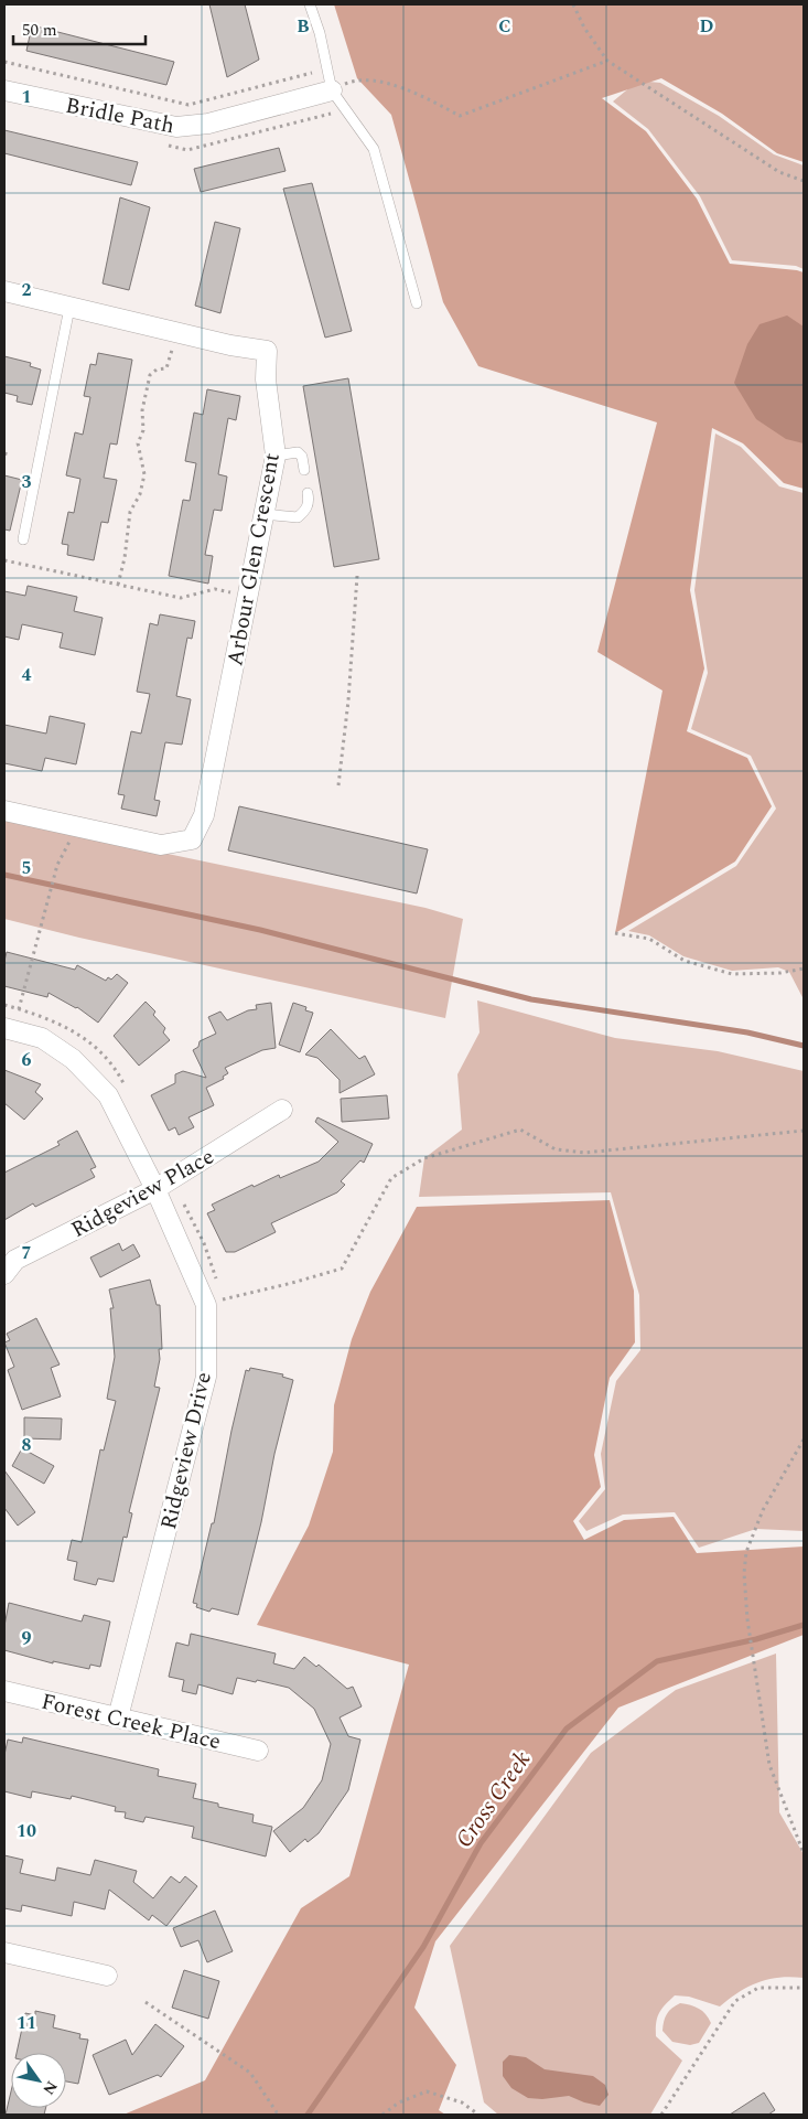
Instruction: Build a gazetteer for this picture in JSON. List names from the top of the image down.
{
  "streets": {
    "street": [
      "Bridle Path",
      "Arbour Glen Crescent",
      "Ridgeview Place",
      "Ridgeview Drive",
      "Forest Creek Place"
    ]
  },
  "crossings": [
    ["Ridgeview Place", "Ridgeview Drive"],
    ["Ridgeview Drive", "Forest Creek Place"]
  ],
  "water": ["Cross Creek"],
  "scale_bar": "50 m",
  "north": "bottom right",
  "grid": {
    "columns": ["B", "C", "D"],
    "rows": [
      "1",
      "2",
      "3",
      "4",
      "5",
      "6",
      "7",
      "8",
      "9",
      "10",
      "11"
    ]
  }
}
